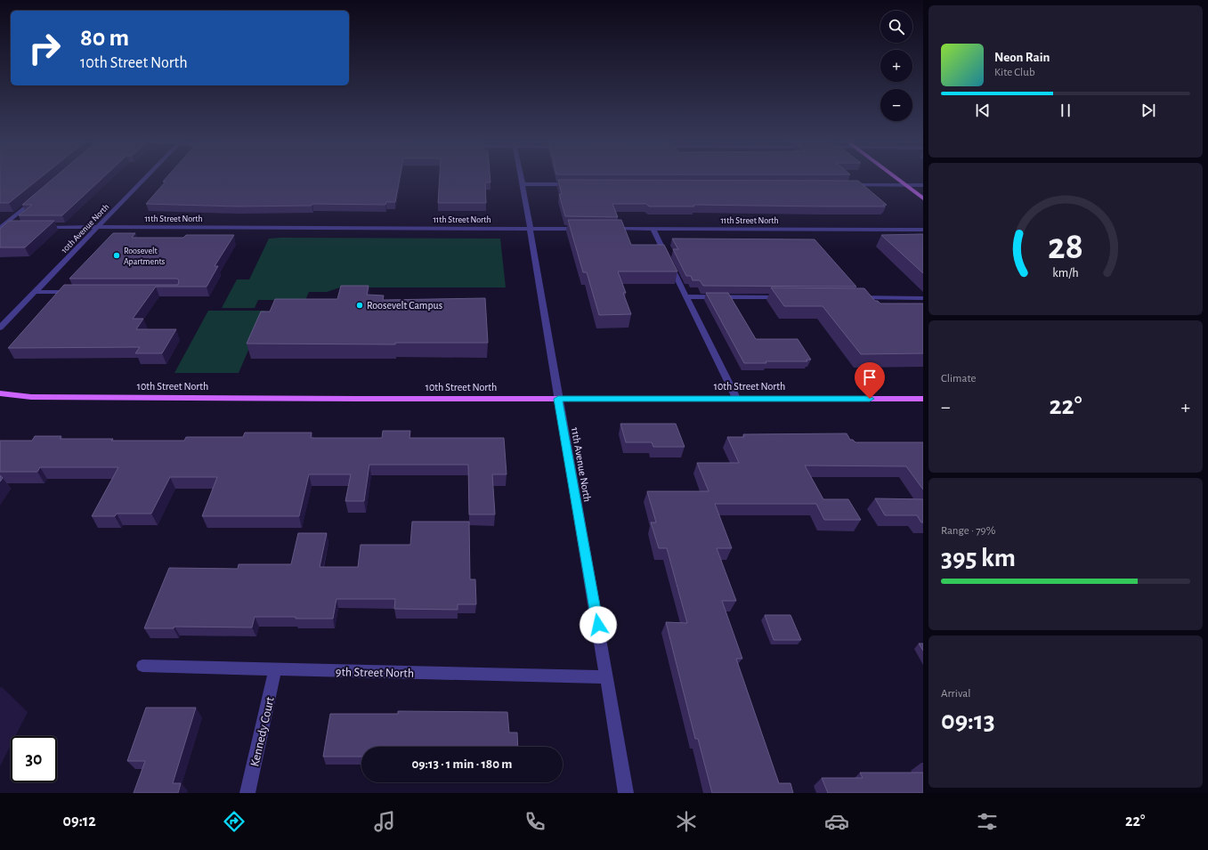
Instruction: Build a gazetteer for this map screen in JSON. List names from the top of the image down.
{
  "streets": {
    "main road": ["10th Street North"],
    "street": [
      "11th Street North",
      "10th Avenue North",
      "11th Avenue North",
      "9th Street North",
      "Kennedy Court"
    ]
  },
  "crossings": [
    ["11th Street North", "10th Avenue North"],
    ["11th Street North", "11th Avenue North"],
    ["10th Street North", "11th Avenue North"],
    ["11th Avenue North", "9th Street North"],
    ["9th Street North", "Kennedy Court"]
  ],
  "places": ["Roosevelt Apartments", "Roosevelt Campus"],
  "page": {
    "map_buttons": ["+", "−"],
    "turn": ["80 m", "10th Street North"],
    "song": ["Neon Rain", "Kite Club"],
    "tile": [
      "Climate",
      ["Range · 79%", "395 km"],
      ["Arrival", "09:13"]
    ],
    "heat": ["−", "22°", "+"],
    "limit": "30",
    "trip": "09:13 · 1 min · 180 m",
    "tabs": ["09:12", "22°"],
    "gauge": ["28", "km/h"]
  }
}
